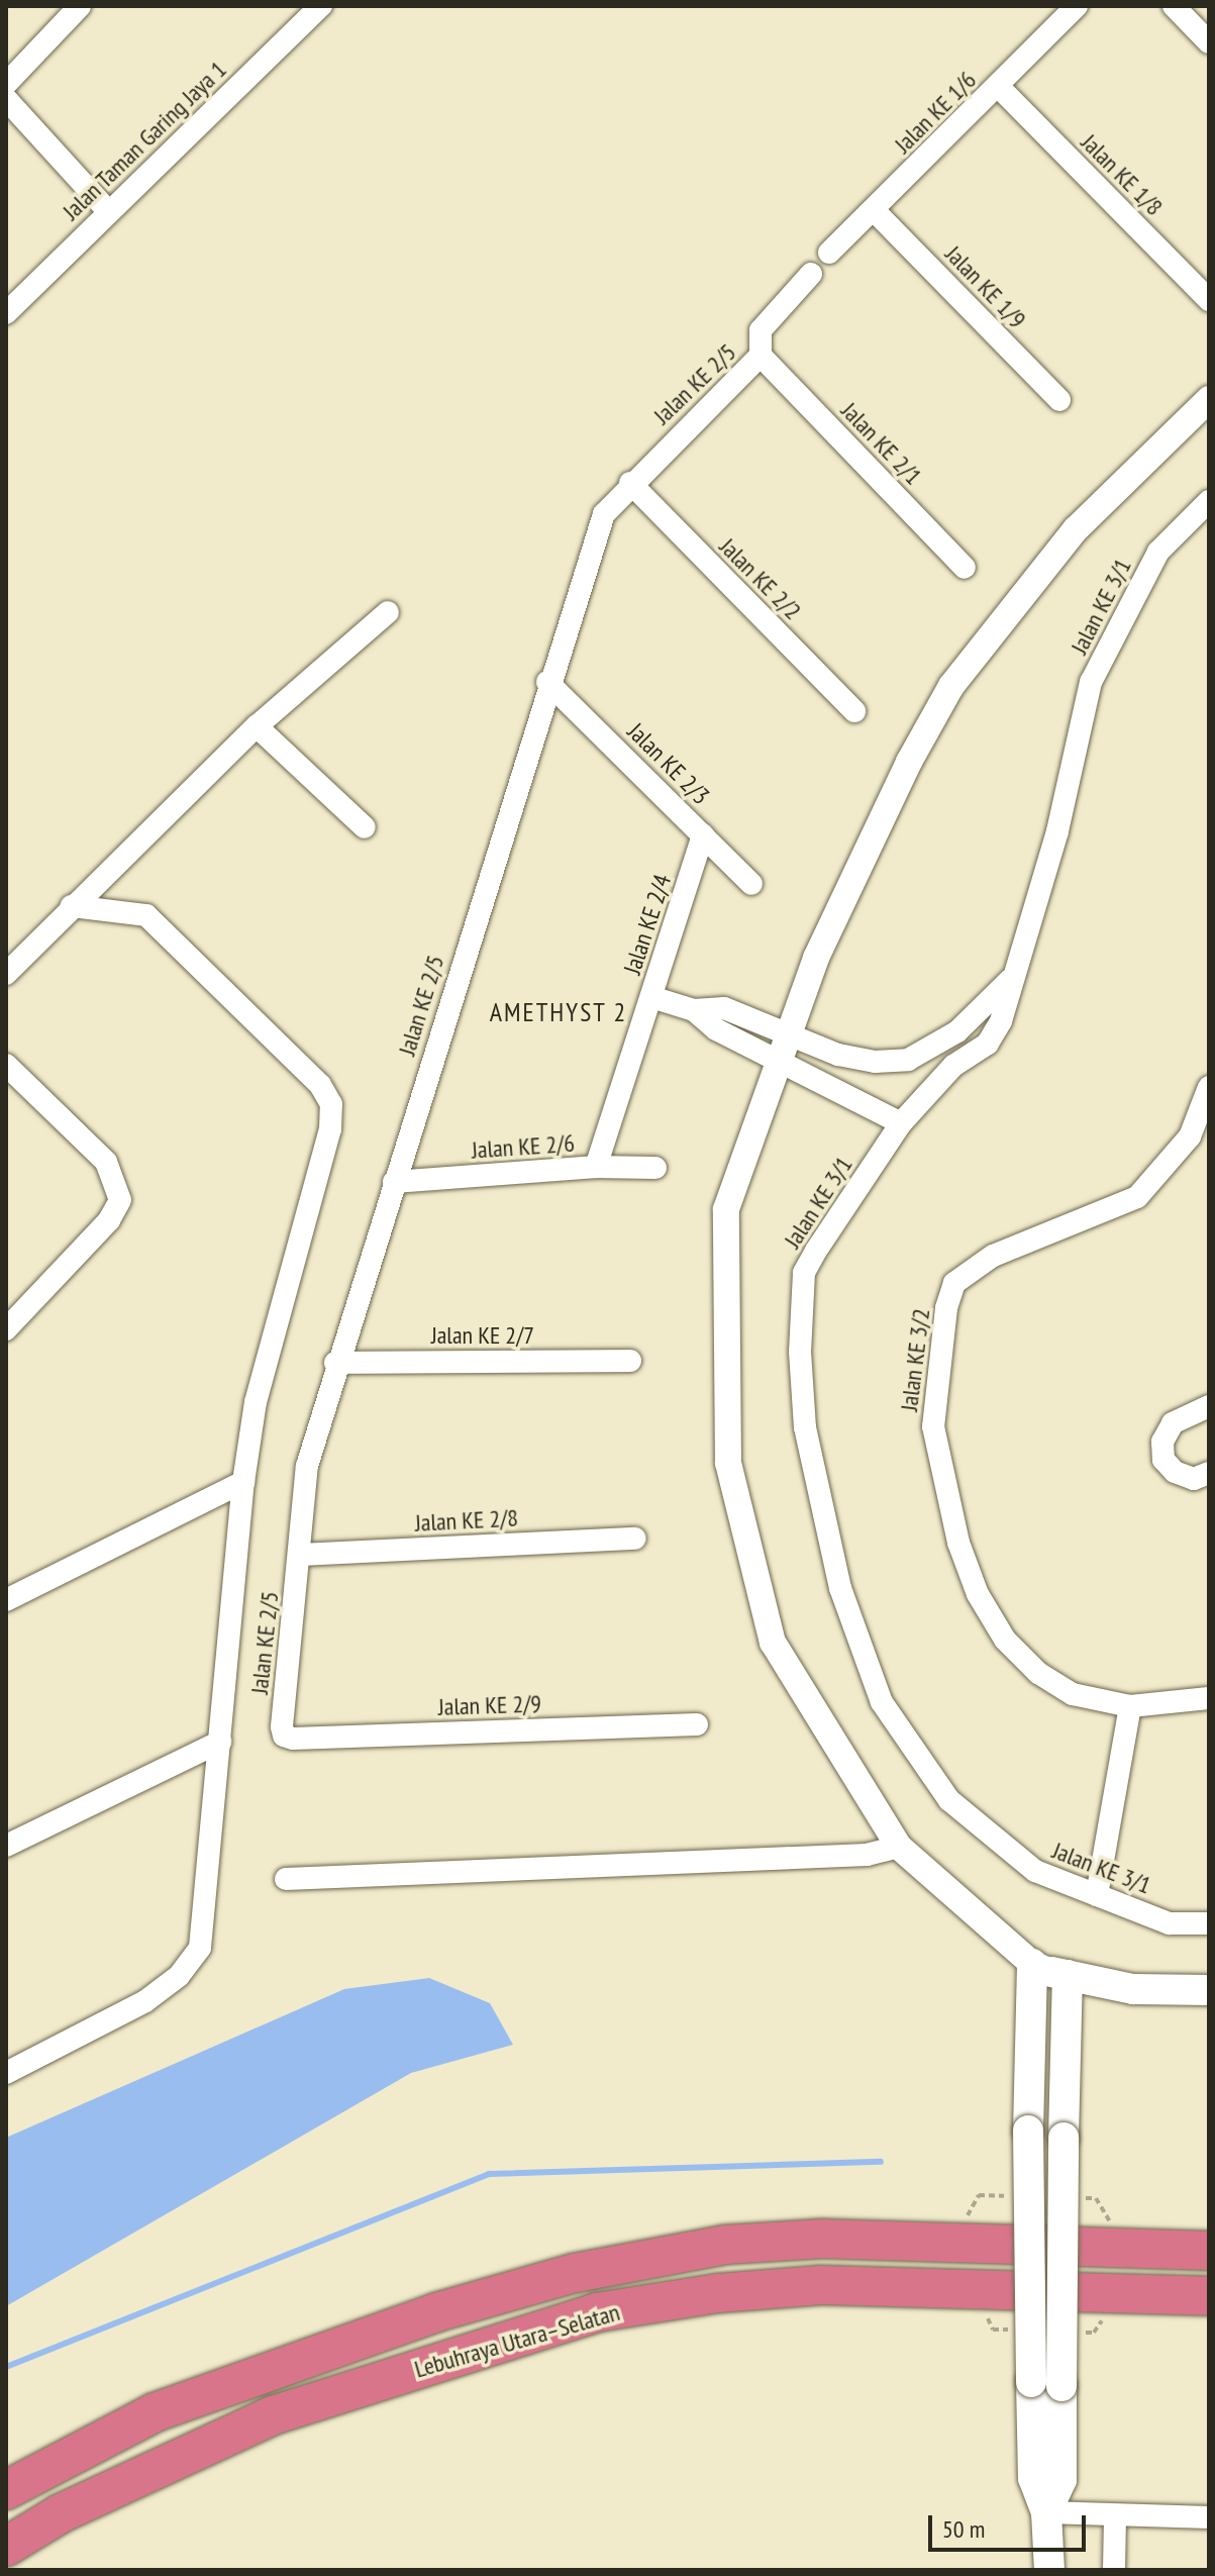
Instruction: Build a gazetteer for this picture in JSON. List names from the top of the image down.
{
  "streets": {
    "highway": ["Lebuhraya Utara–Selatan"],
    "street": [
      "Jalan KE 1/6",
      "Jalan Taman Garing Jaya 1",
      "Jalan KE 1/8",
      "Jalan KE 1/9",
      "Jalan KE 2/5",
      "Jalan KE 2/1",
      "Jalan KE 2/2",
      "Jalan KE 3/1",
      "Jalan KE 2/3",
      "Jalan KE 2/4",
      "Jalan KE 2/6",
      "Jalan KE 2/7",
      "Jalan KE 3/2",
      "Jalan KE 2/8",
      "Jalan KE 2/9"
    ]
  },
  "crossings": [
    ["Jalan KE 1/6", "Jalan KE 1/8"],
    ["Jalan KE 1/6", "Jalan KE 1/9"],
    ["Jalan KE 2/5", "Jalan KE 2/1"],
    ["Jalan KE 2/5", "Jalan KE 2/2"],
    ["Jalan KE 2/5", "Jalan KE 2/3"],
    ["Jalan KE 2/5", "Jalan KE 2/6"],
    ["Jalan KE 2/5", "Jalan KE 2/7"],
    ["Jalan KE 2/5", "Jalan KE 2/8"],
    ["Jalan KE 2/5", "Jalan KE 2/9"],
    ["Jalan KE 2/3", "Jalan KE 2/4"],
    ["Jalan KE 2/4", "Jalan KE 2/6"]
  ],
  "districts": ["AMETHYST 2"],
  "scale_bar": "50 m"
}
